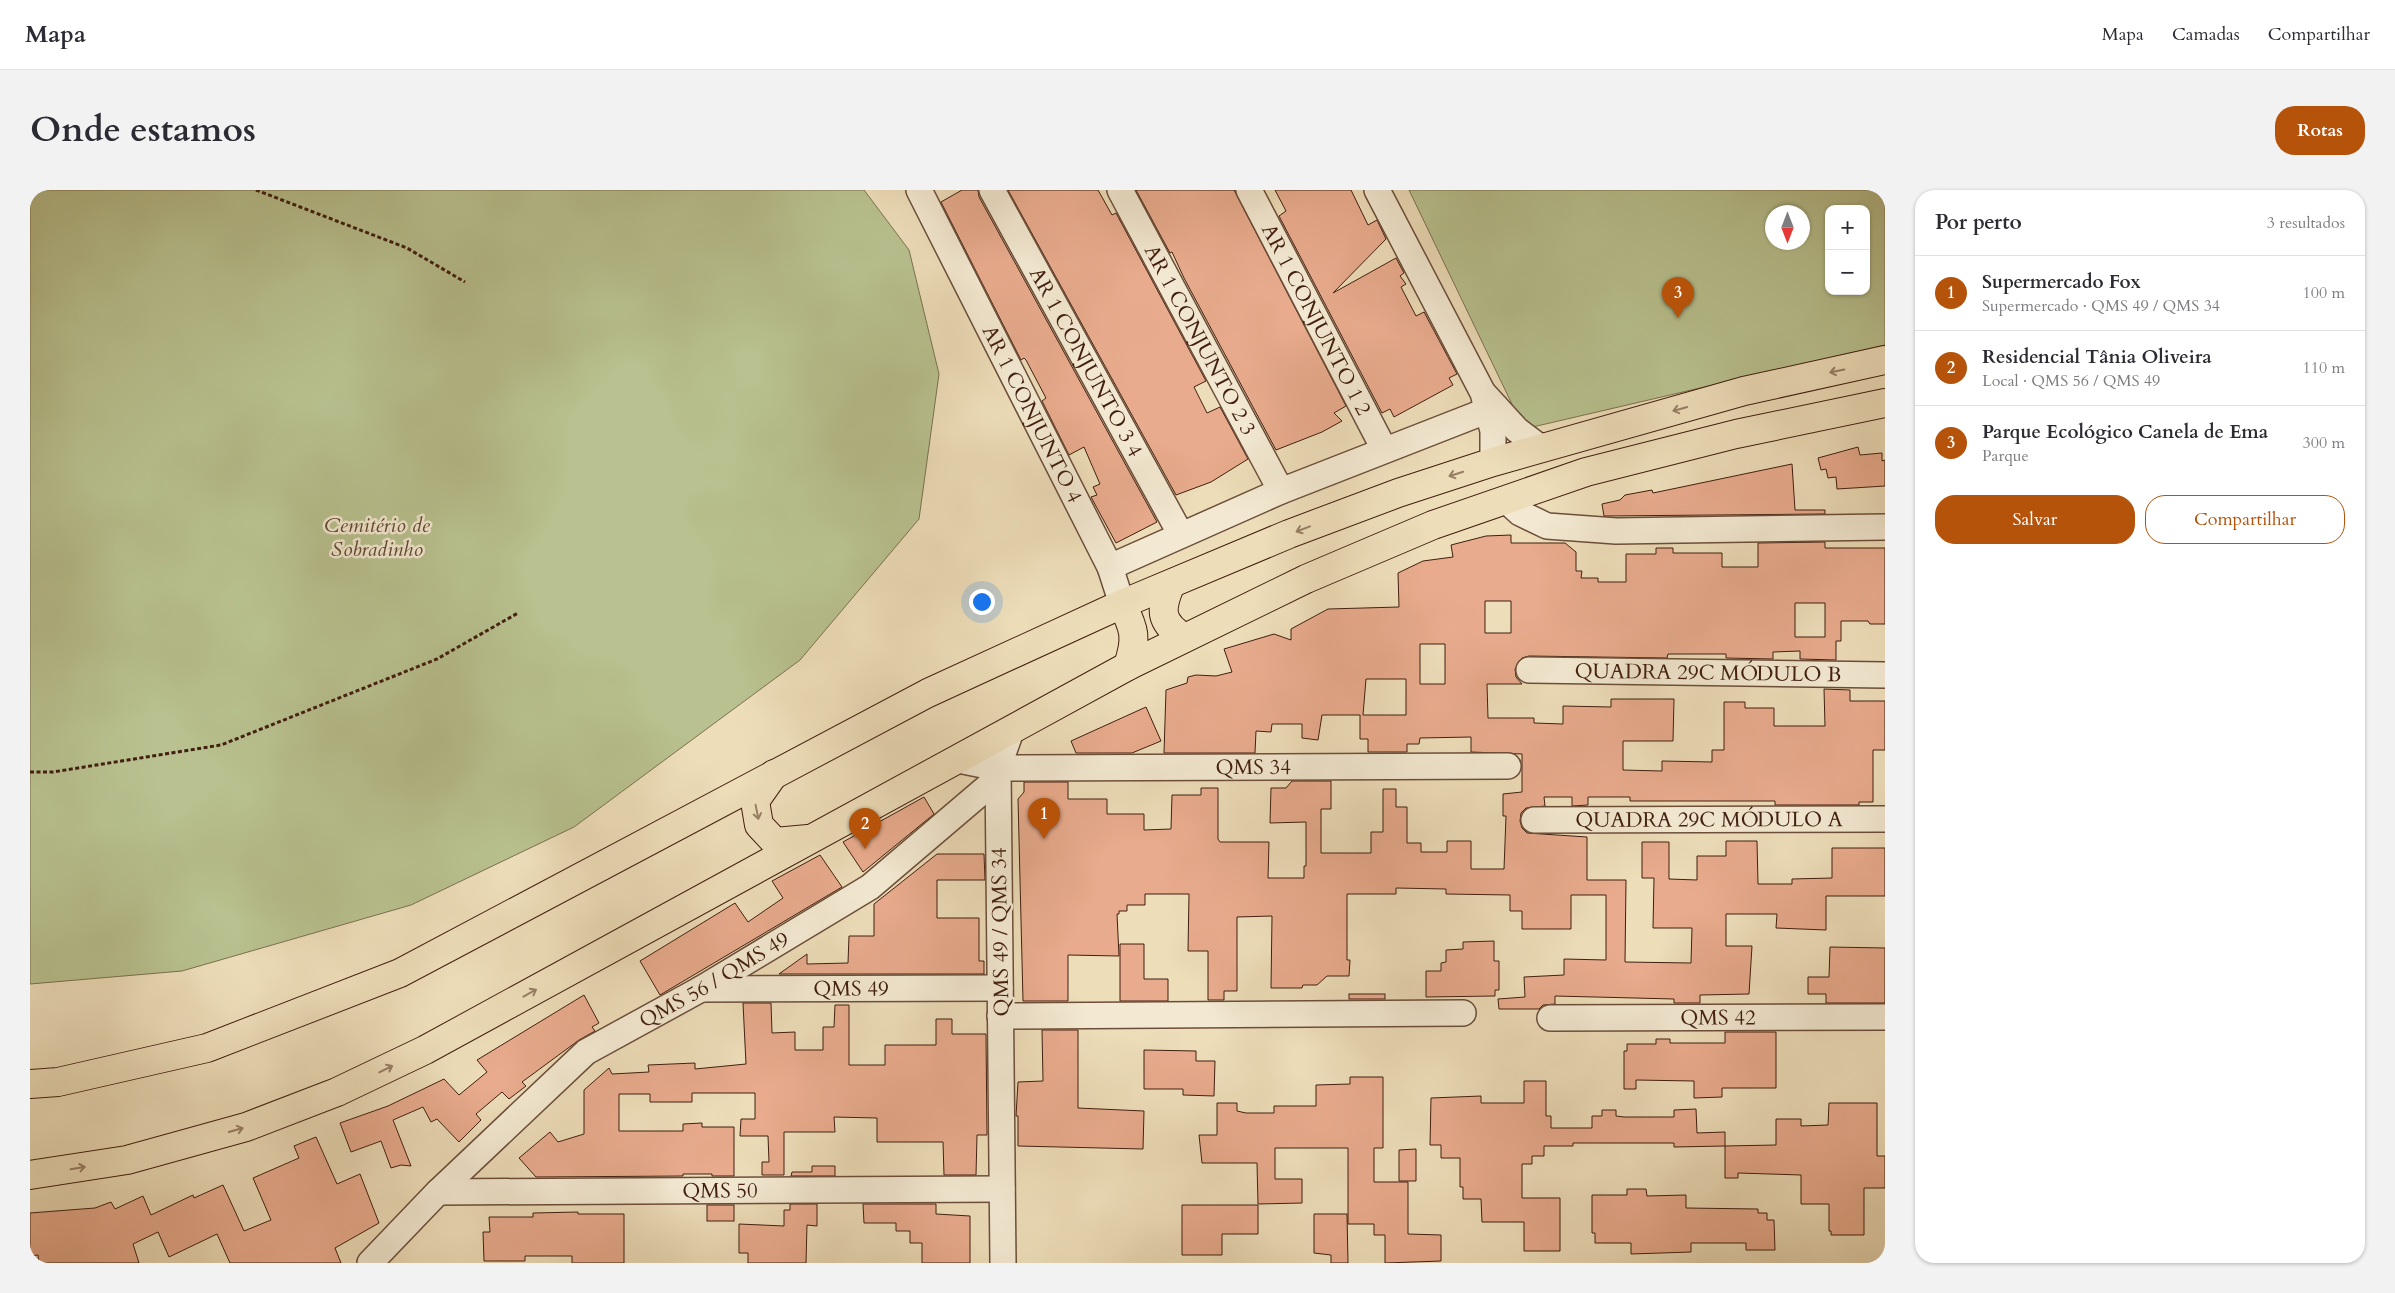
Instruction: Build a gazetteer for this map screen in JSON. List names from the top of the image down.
{
  "streets": {
    "street": [
      "AR 1 CONJUNTO 1 2",
      "AR 1 CONJUNTO 2 3",
      "AR 1 CONJUNTO 3 4",
      "AR 1 CONJUNTO 4",
      "QUADRA 29C MÓDULO B",
      "QMS 34",
      "QUADRA 29C MÓDULO A",
      "QMS 49 / QMS 34",
      "QMS 56 / QMS 49",
      "QMS 49",
      "QMS 42",
      "QMS 50"
    ]
  },
  "crossings": [
    ["QMS 34", "QMS 49 / QMS 34"],
    ["QMS 34", "QMS 56 / QMS 49"],
    ["QMS 49 / QMS 34", "QMS 56 / QMS 49"],
    ["QMS 49 / QMS 34", "QMS 49"],
    ["QMS 49 / QMS 34", "QMS 50"],
    ["QMS 56 / QMS 49", "QMS 49"],
    ["QMS 56 / QMS 49", "QMS 50"]
  ],
  "parks": ["Cemitério de Sobradinho"],
  "north": "bottom",
  "page": {
    "header": "Mapa",
    "nav": ["Mapa", "Camadas", "Compartilhar"],
    "title": "Onde estamos",
    "buttons": [
      "Rotas",
      ["Salvar", "Compartilhar"]
    ],
    "heading": ["Por perto", "3 resultados"],
    "map_buttons": ["+", "−"],
    "list": [
      {
        "mark": "1",
        "name": "Supermercado Fox",
        "note": "Supermercado · QMS 49 / QMS 34",
        "value": "100 m"
      },
      {
        "mark": "2",
        "name": "Residencial Tânia Oliveira",
        "note": "Local · QMS 56 / QMS 49",
        "value": "110 m"
      },
      {
        "mark": "3",
        "name": "Parque Ecológico Canela de Ema",
        "note": "Parque",
        "value": "300 m"
      }
    ],
    "pins": ["3", "1", "2"]
  }
}
